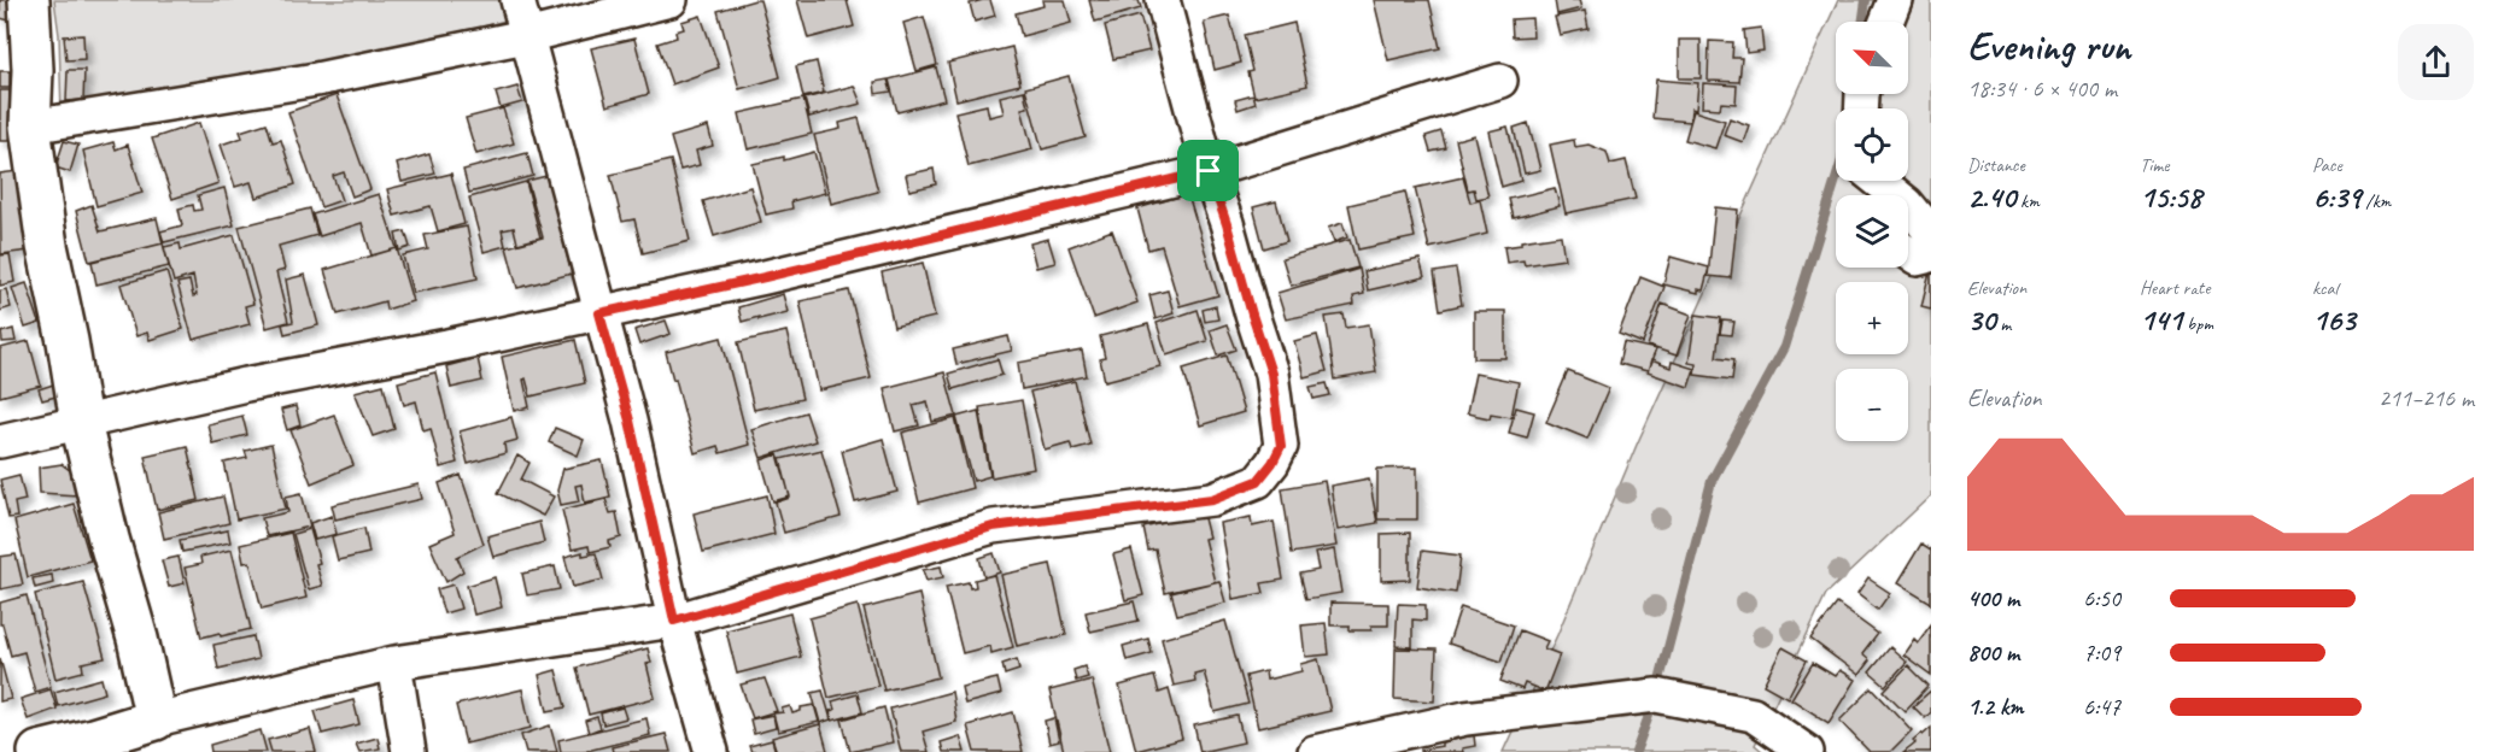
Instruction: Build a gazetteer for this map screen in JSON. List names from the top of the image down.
{
  "north": "top left",
  "page": {
    "heading": ["Evening run", "18:34 · 6 × 400 m"],
    "map_buttons": ["+", "−"],
    "stats": [
      ["Distance", "2.40 km"],
      ["Time", "15:58"],
      ["Pace", "6:39 /km"],
      ["Elevation", "30 m"],
      ["Heart rate", "141 bpm"],
      ["kcal", "163"]
    ],
    "chart": ["Elevation", "211–216 m"],
    "list": [
      {
        "name": "400 m",
        "note": "6:50"
      },
      {
        "name": "800 m",
        "note": "7:09"
      },
      {
        "name": "1.2 km",
        "note": "6:47"
      }
    ]
  }
}
